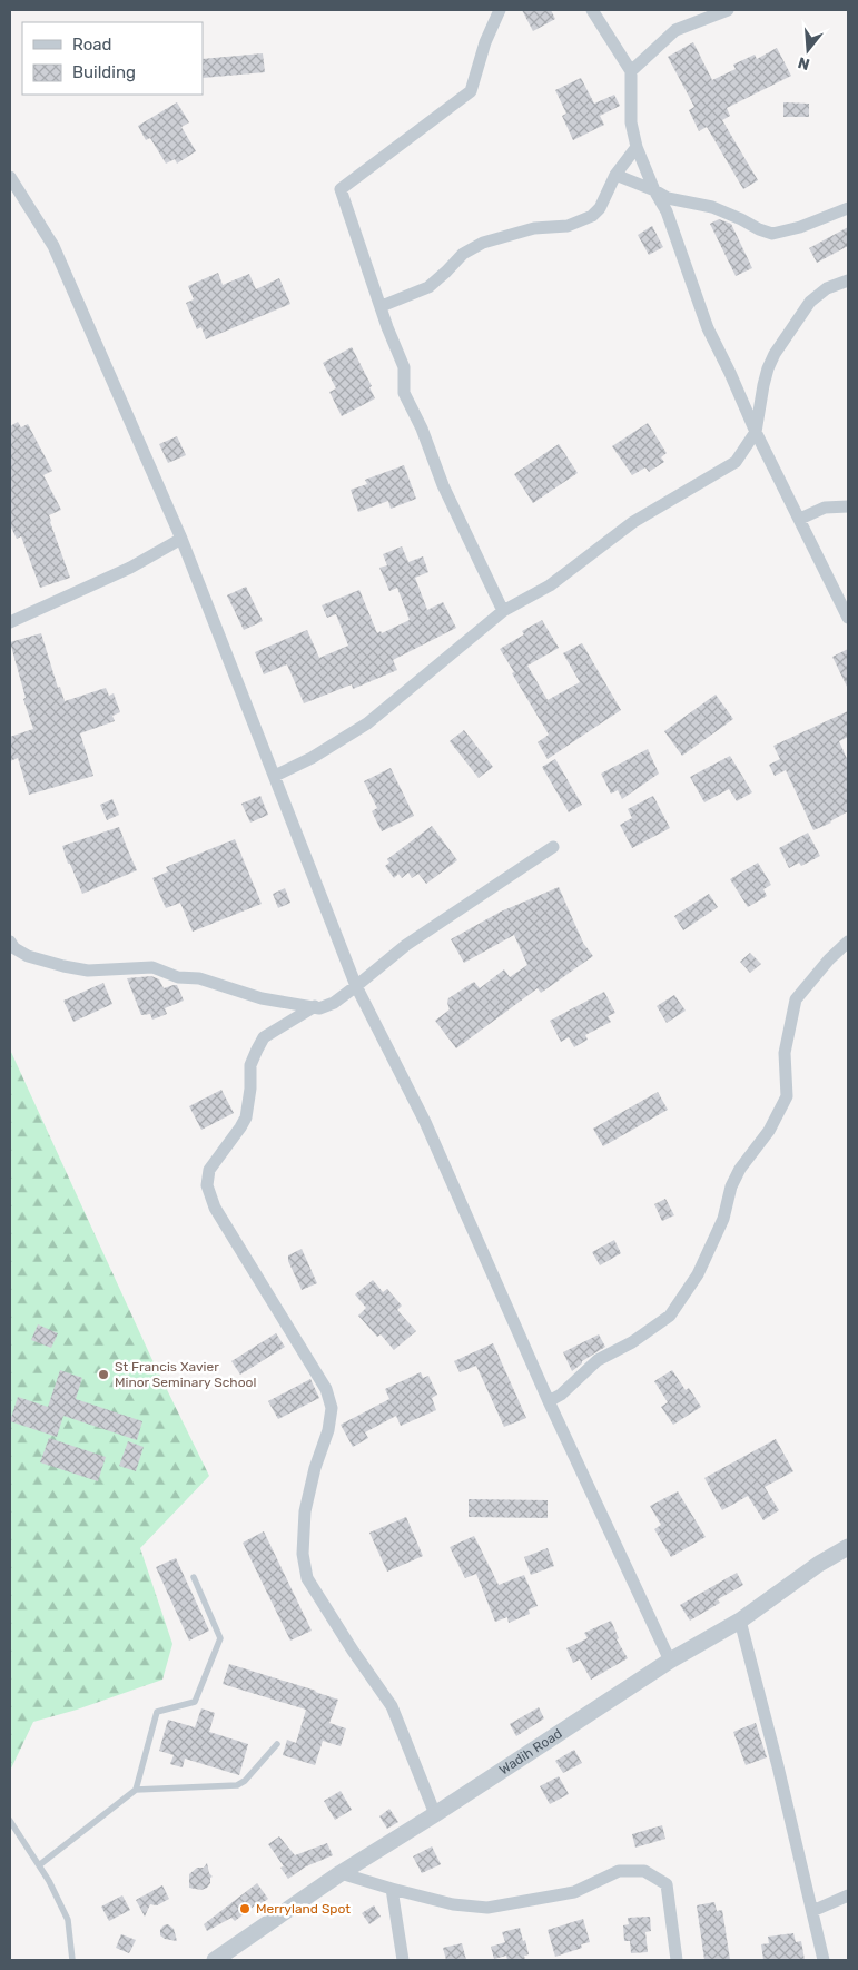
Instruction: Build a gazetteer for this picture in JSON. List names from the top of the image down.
{
  "streets": {
    "street": ["Wadih Road"]
  },
  "places": ["St Francis Xavier Minor Seminary School", "Merryland Spot"],
  "legend": ["Road", "Building"],
  "north": "bottom"
}
